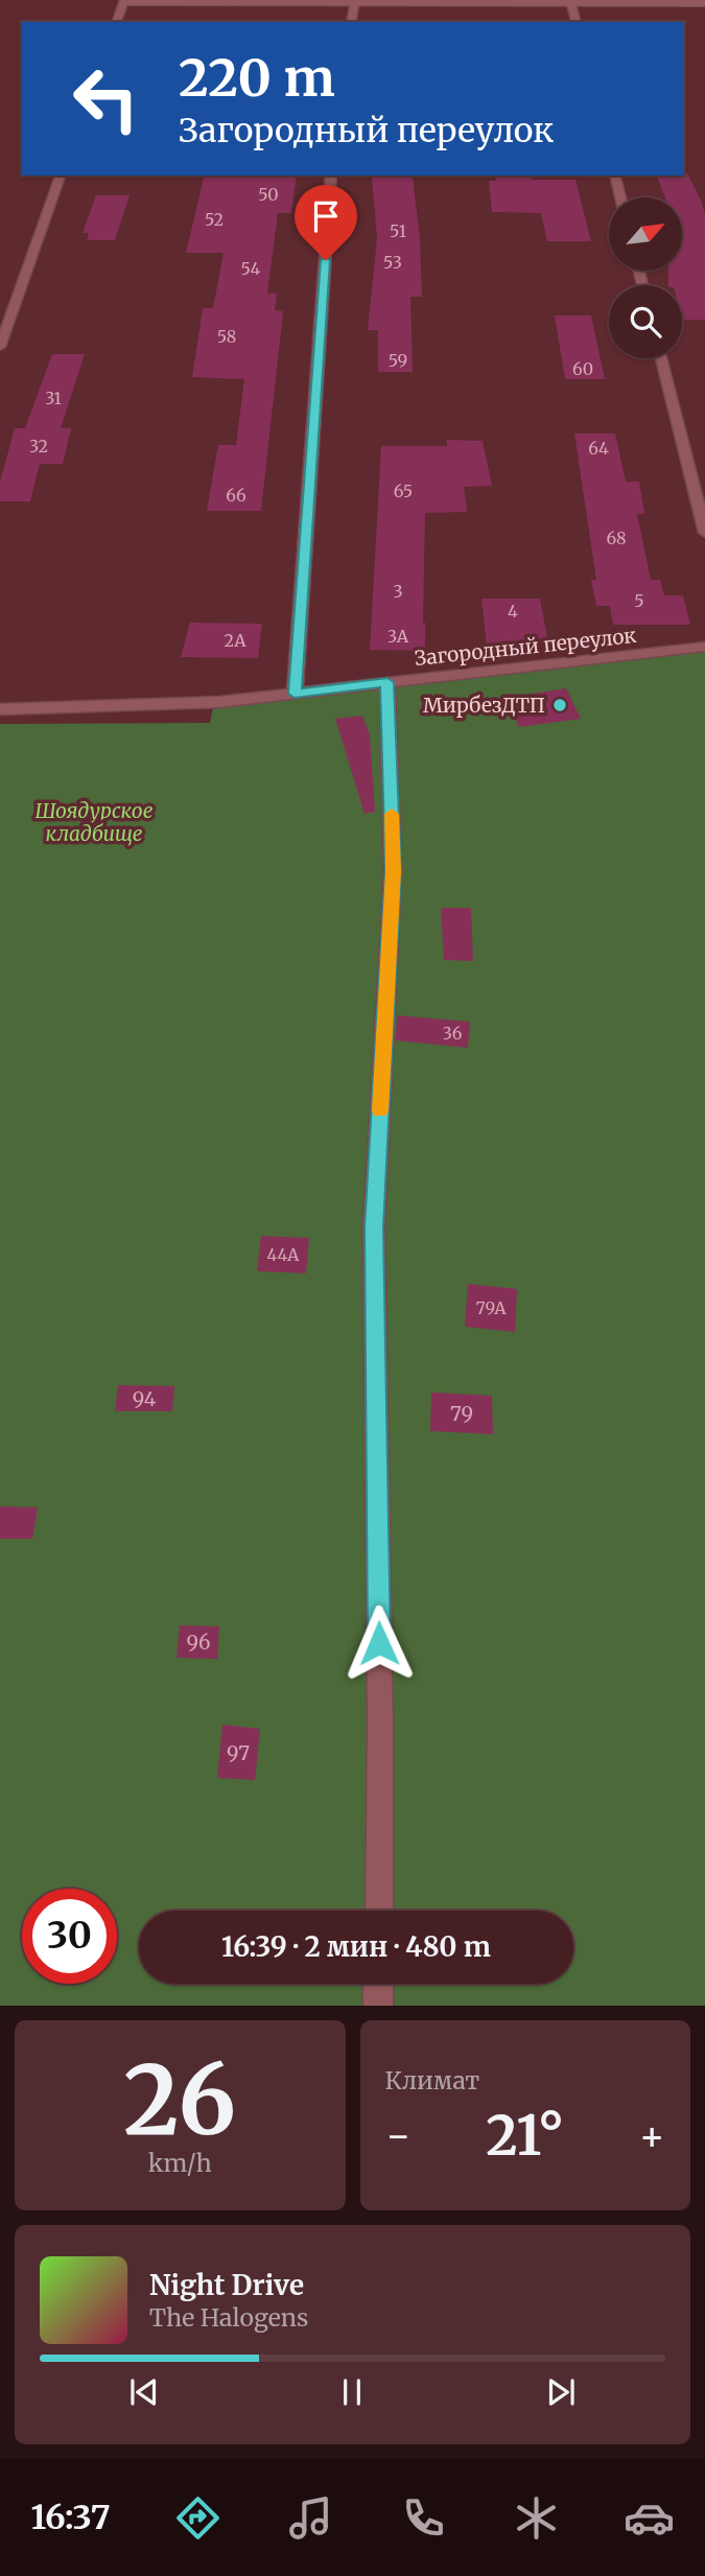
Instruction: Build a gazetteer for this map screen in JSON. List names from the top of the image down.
{
  "streets": {
    "street": ["Загородный переулок"]
  },
  "parks": ["Шоядурское кладбище"],
  "places": ["МирбезДТП"],
  "house_numbers": [
    "50",
    "52",
    "51",
    "53",
    "54",
    "58",
    "59",
    "60",
    "31",
    "32",
    "64",
    "65",
    "66",
    "68",
    "3",
    "5",
    "4",
    "3А",
    "2А",
    "36",
    "44А",
    "79А",
    "94",
    "79",
    "96",
    "97"
  ],
  "north": "top right",
  "page": {
    "turn": ["220 m", "Загородный переулок"],
    "limit": "30",
    "trip": "16:39 · 2 мин · 480 m",
    "tile": [
      ["26", "km/h"],
      "Климат"
    ],
    "heat": ["−", "21°", "+"],
    "song": ["Night Drive", "The Halogens"],
    "tabs": "16:37"
  }
}
